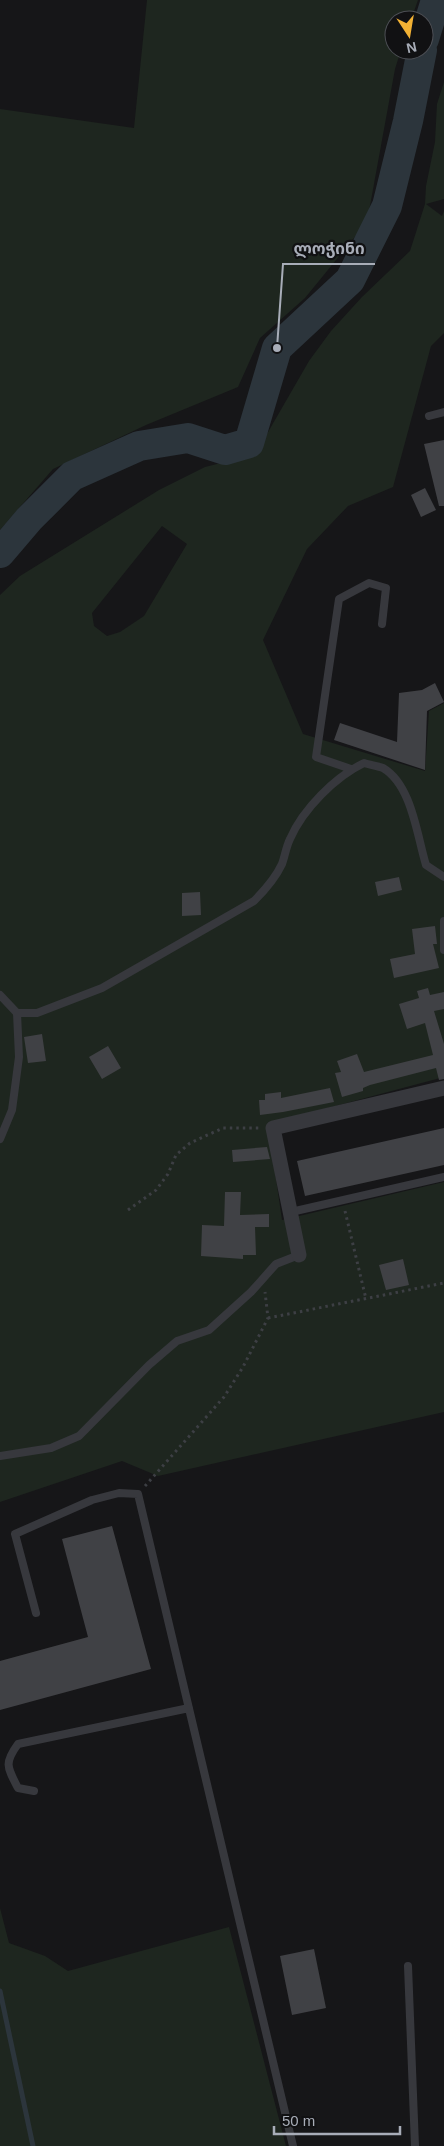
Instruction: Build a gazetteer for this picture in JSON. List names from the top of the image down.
{
  "places": ["ლოჭინი"],
  "scale_bar": "50 m",
  "north": "bottom"
}
